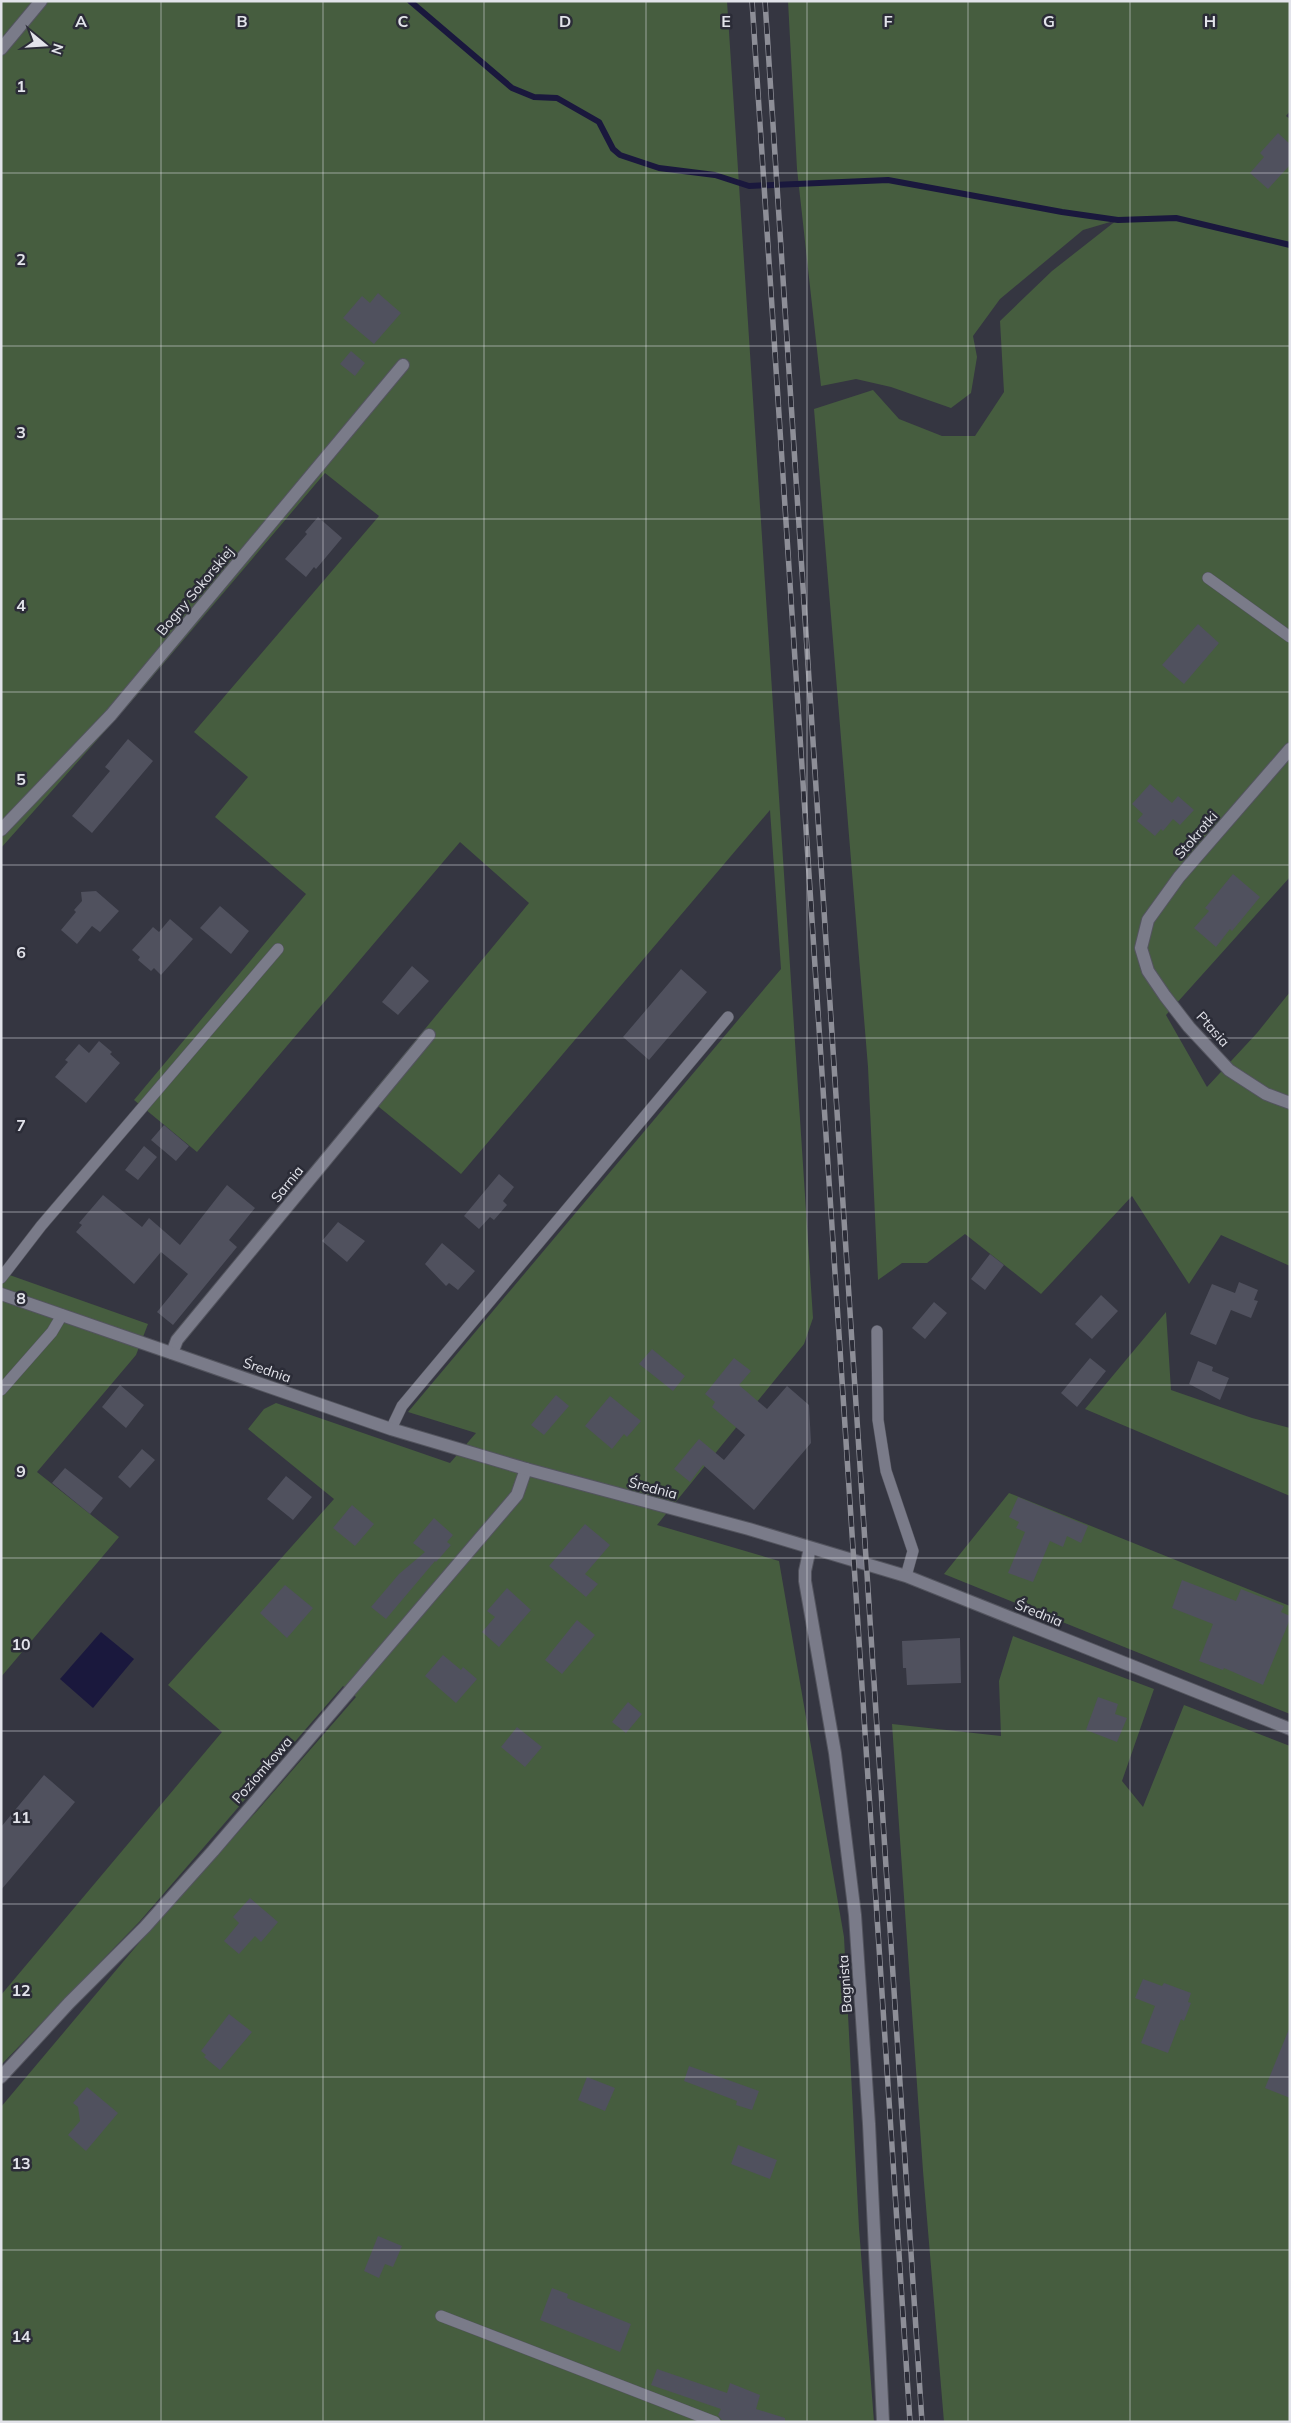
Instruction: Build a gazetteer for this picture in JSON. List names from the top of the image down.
{
  "streets": {
    "street": [
      "Bogny Sokorskiej",
      "Stokrotki",
      "Ptasia",
      "Sarnia",
      "Średnia",
      "Poziomkowa",
      "Bagnista"
    ]
  },
  "crossings": [
    ["Stokrotki", "Ptasia"],
    ["Sarnia", "Średnia"],
    ["Średnia", "Poziomkowa"],
    ["Średnia", "Bagnista"]
  ],
  "north": "right",
  "grid": {
    "columns": [
      "A",
      "B",
      "C",
      "D",
      "E",
      "F",
      "G",
      "H"
    ],
    "rows": [
      "1",
      "2",
      "3",
      "4",
      "5",
      "6",
      "7",
      "8",
      "9",
      "10",
      "11",
      "12",
      "13",
      "14"
    ]
  }
}
